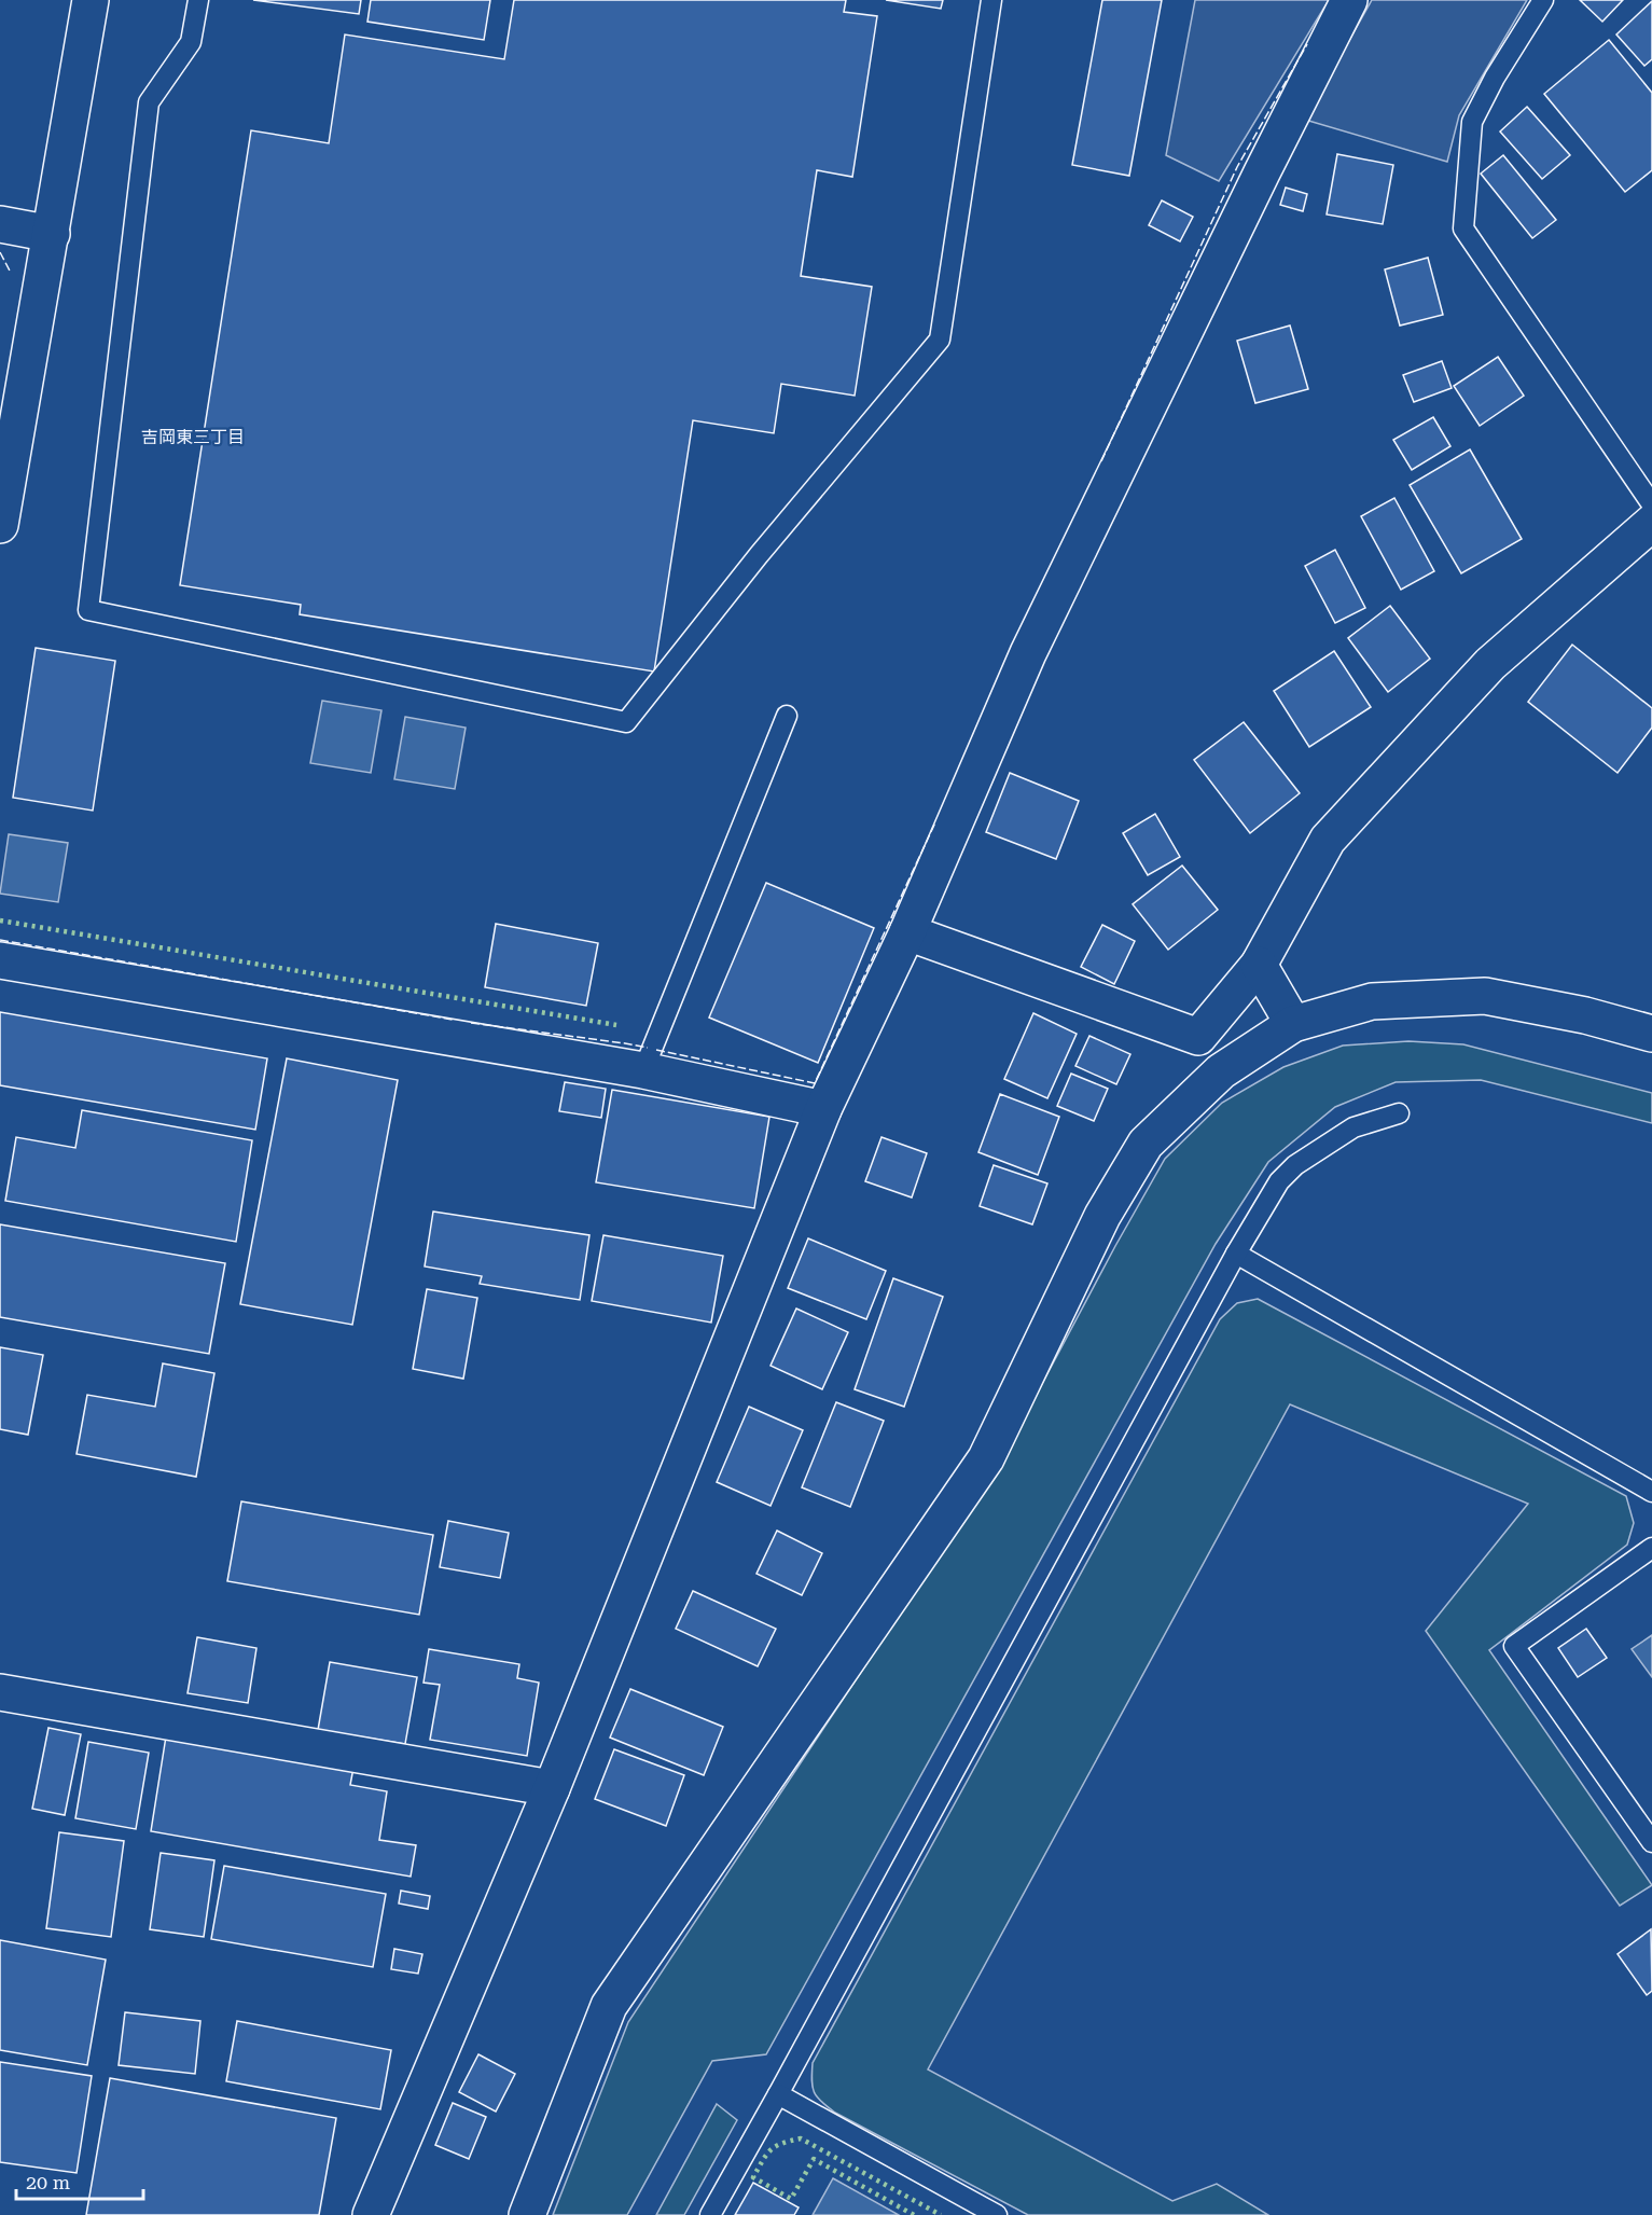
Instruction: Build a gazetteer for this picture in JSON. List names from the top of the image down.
{
  "districts": ["吉岡東三丁目"],
  "scale_bar": "20 m"
}
